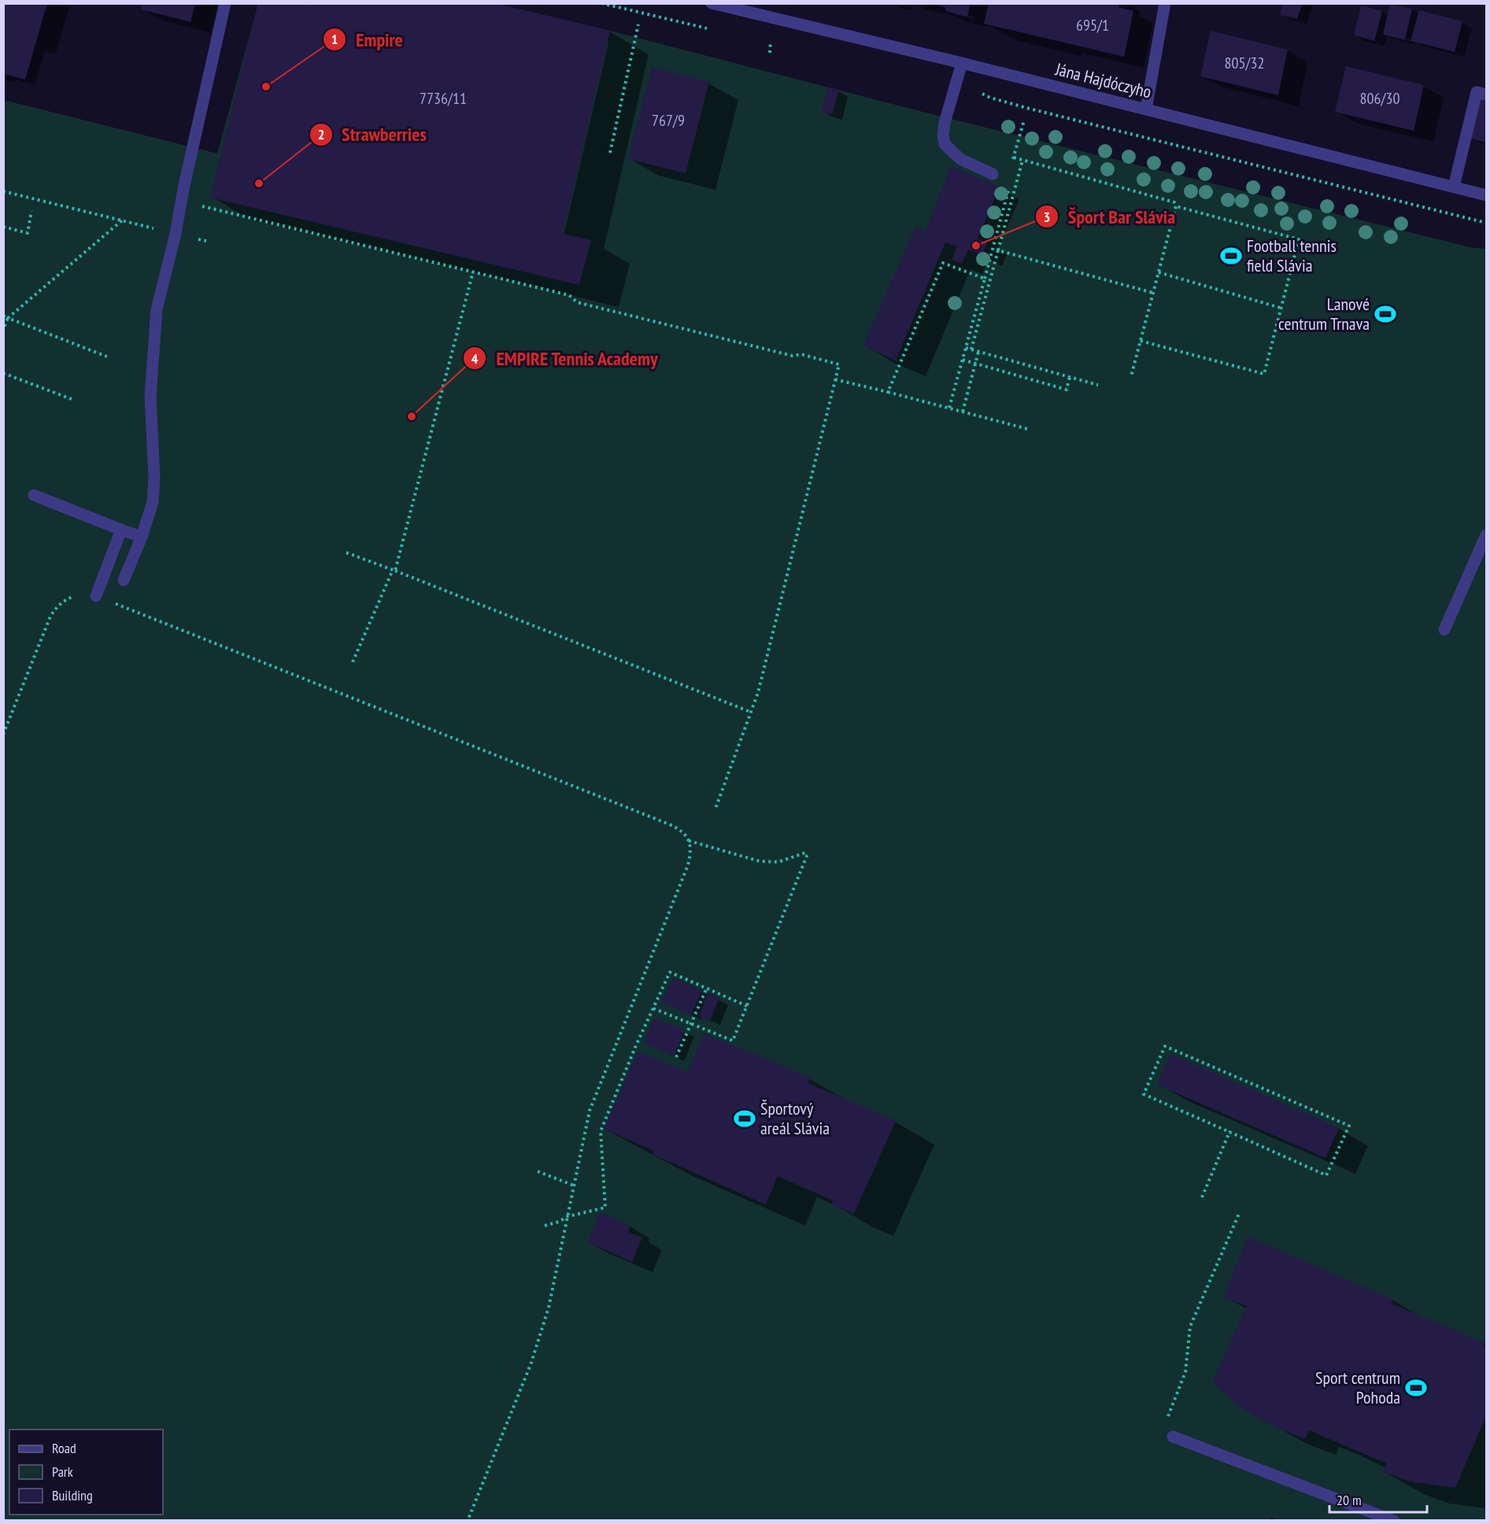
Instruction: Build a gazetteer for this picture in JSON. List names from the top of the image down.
{
  "streets": {
    "street": ["Jána Hajdóczyho"]
  },
  "places": {
    "other": [
      "Empire",
      "Strawberries",
      "Šport Bar Slávia",
      "EMPIRE Tennis Academy"
    ],
    "sports": [
      "Football tennis field Slávia",
      "Lanové centrum Trnava",
      "Športový areál Slávia",
      "Sport centrum Pohoda"
    ]
  },
  "house_numbers": [
    "695/1",
    "805/32",
    "7736/11",
    "806/30",
    "767/9"
  ],
  "legend": ["Road", "Park", "Building"],
  "scale_bar": "20 m"
}
